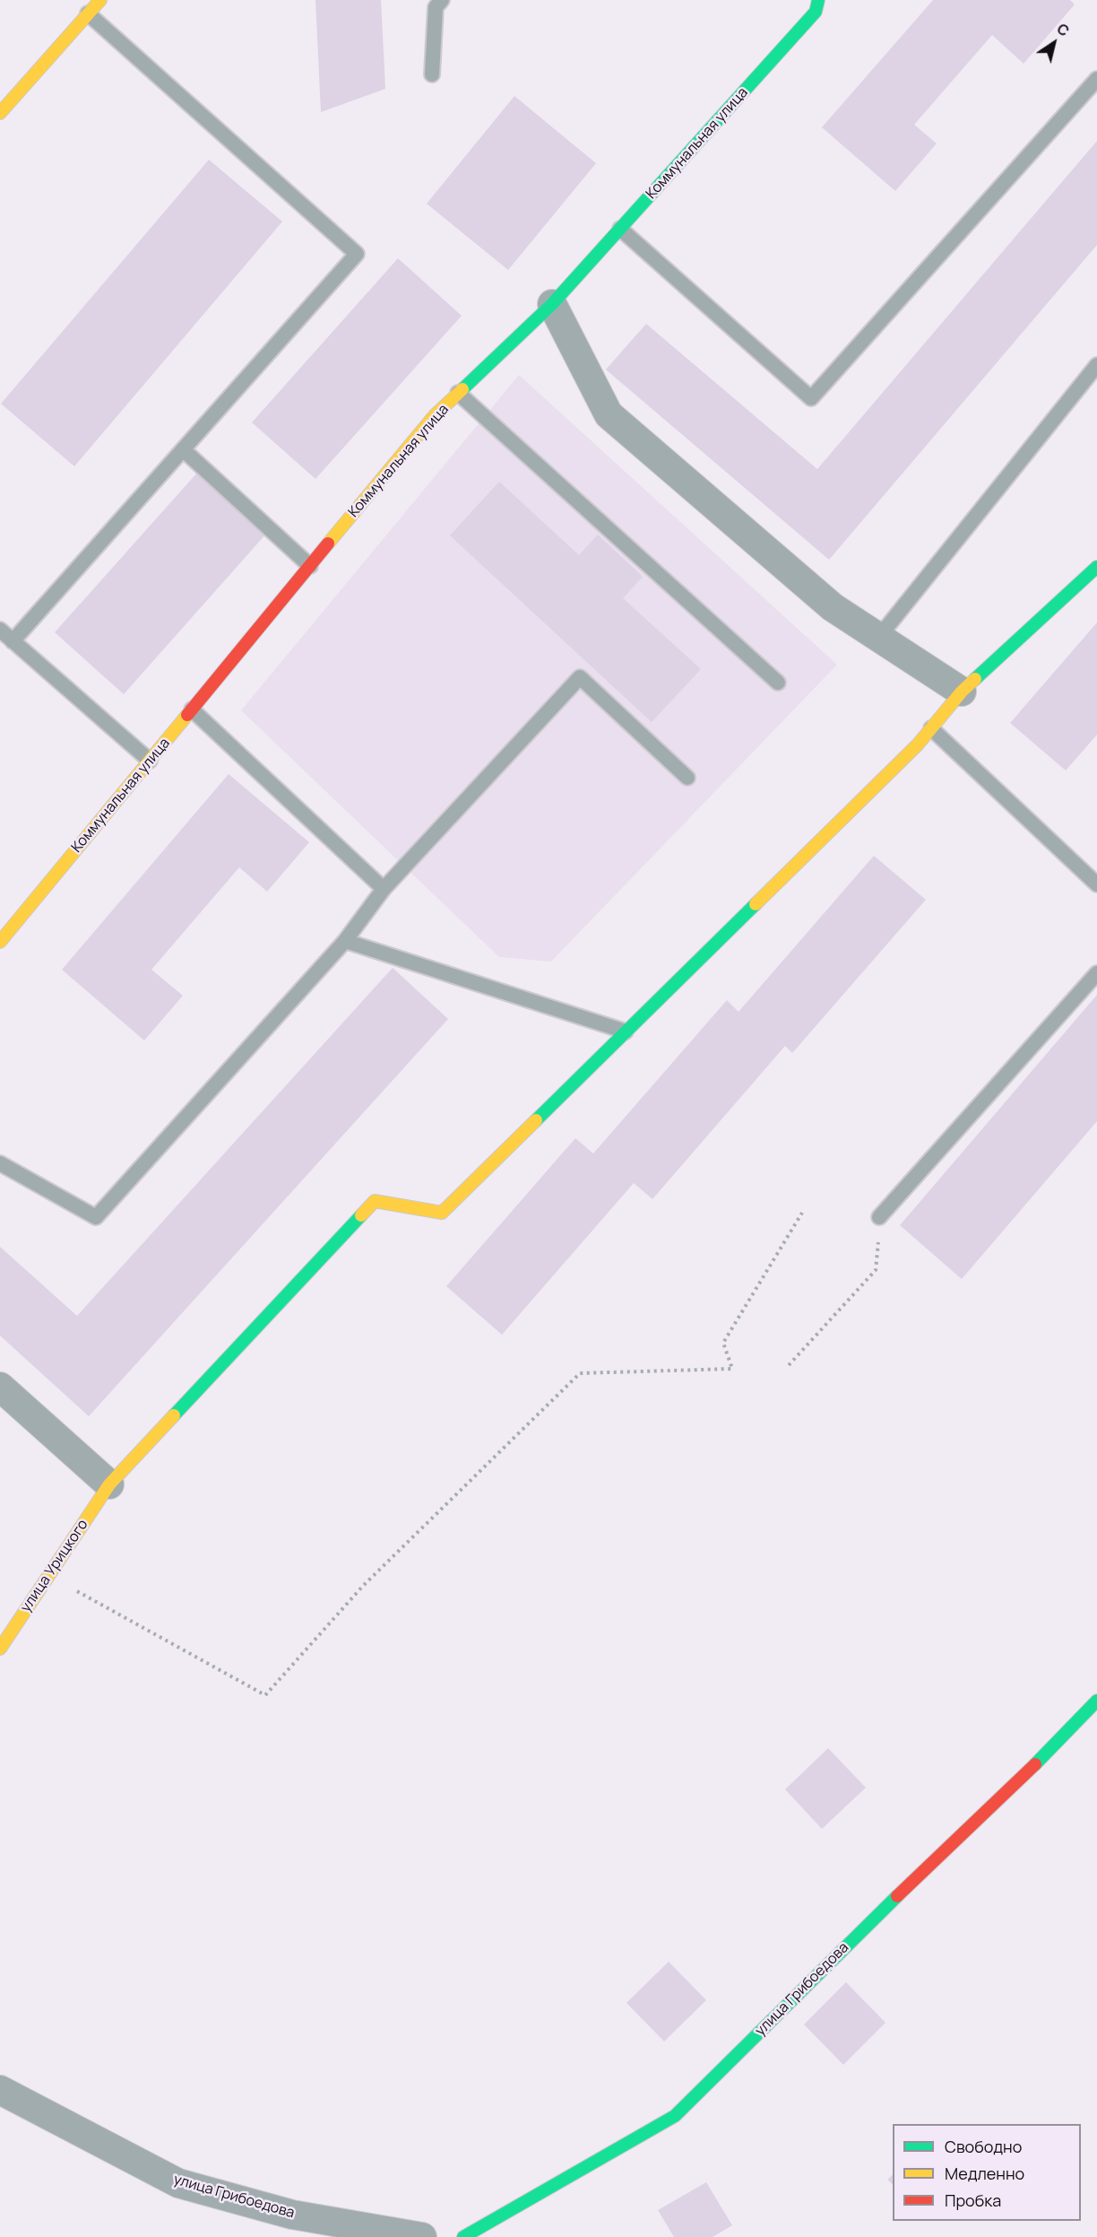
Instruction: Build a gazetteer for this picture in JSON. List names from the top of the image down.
{
  "streets": {
    "street": ["Коммунальная улица", "улица Урицкого", "улица Грибоедова"]
  },
  "legend": ["Свободно", "Медленно", "Пробка"],
  "north": "top right"
}
